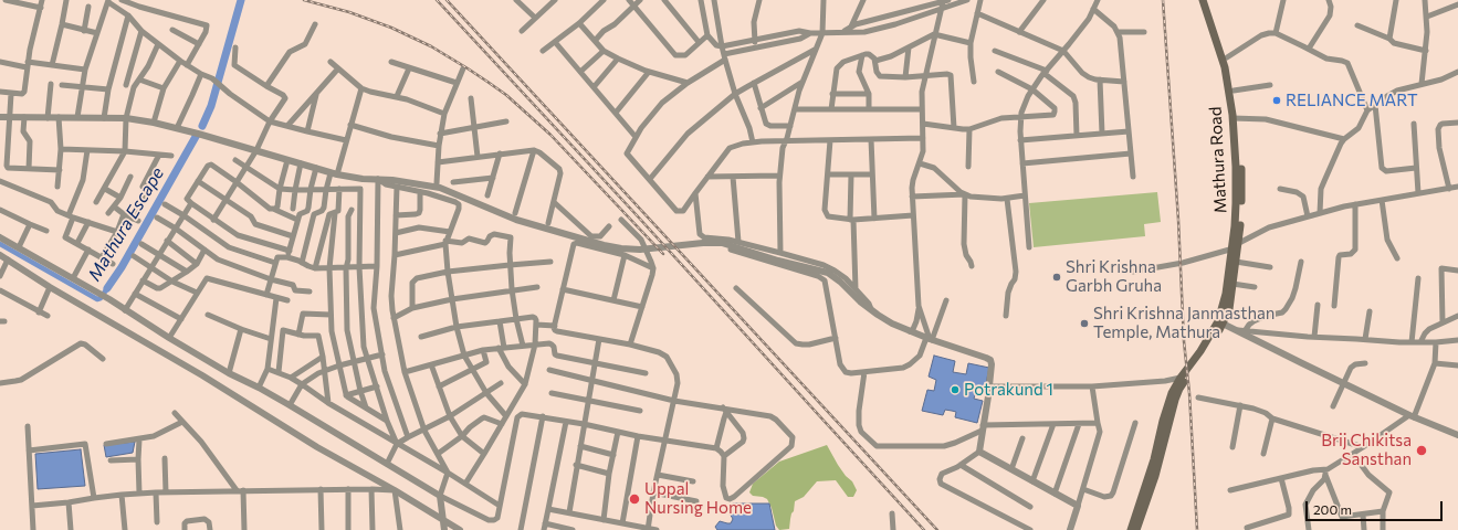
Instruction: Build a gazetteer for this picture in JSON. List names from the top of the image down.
{
  "streets": {
    "main road": ["Mathura Road"]
  },
  "water": ["Mathura Escape"],
  "places": [
    "RELIANCE MART",
    "Shri Krishna Garbh Gruha",
    "Shri Krishna Janmasthan Temple, Mathura",
    "Potrakund 1",
    "Brij Chikitsa Sansthan",
    "Uppal Nursing Home"
  ],
  "scale_bar": "200 m"
}
